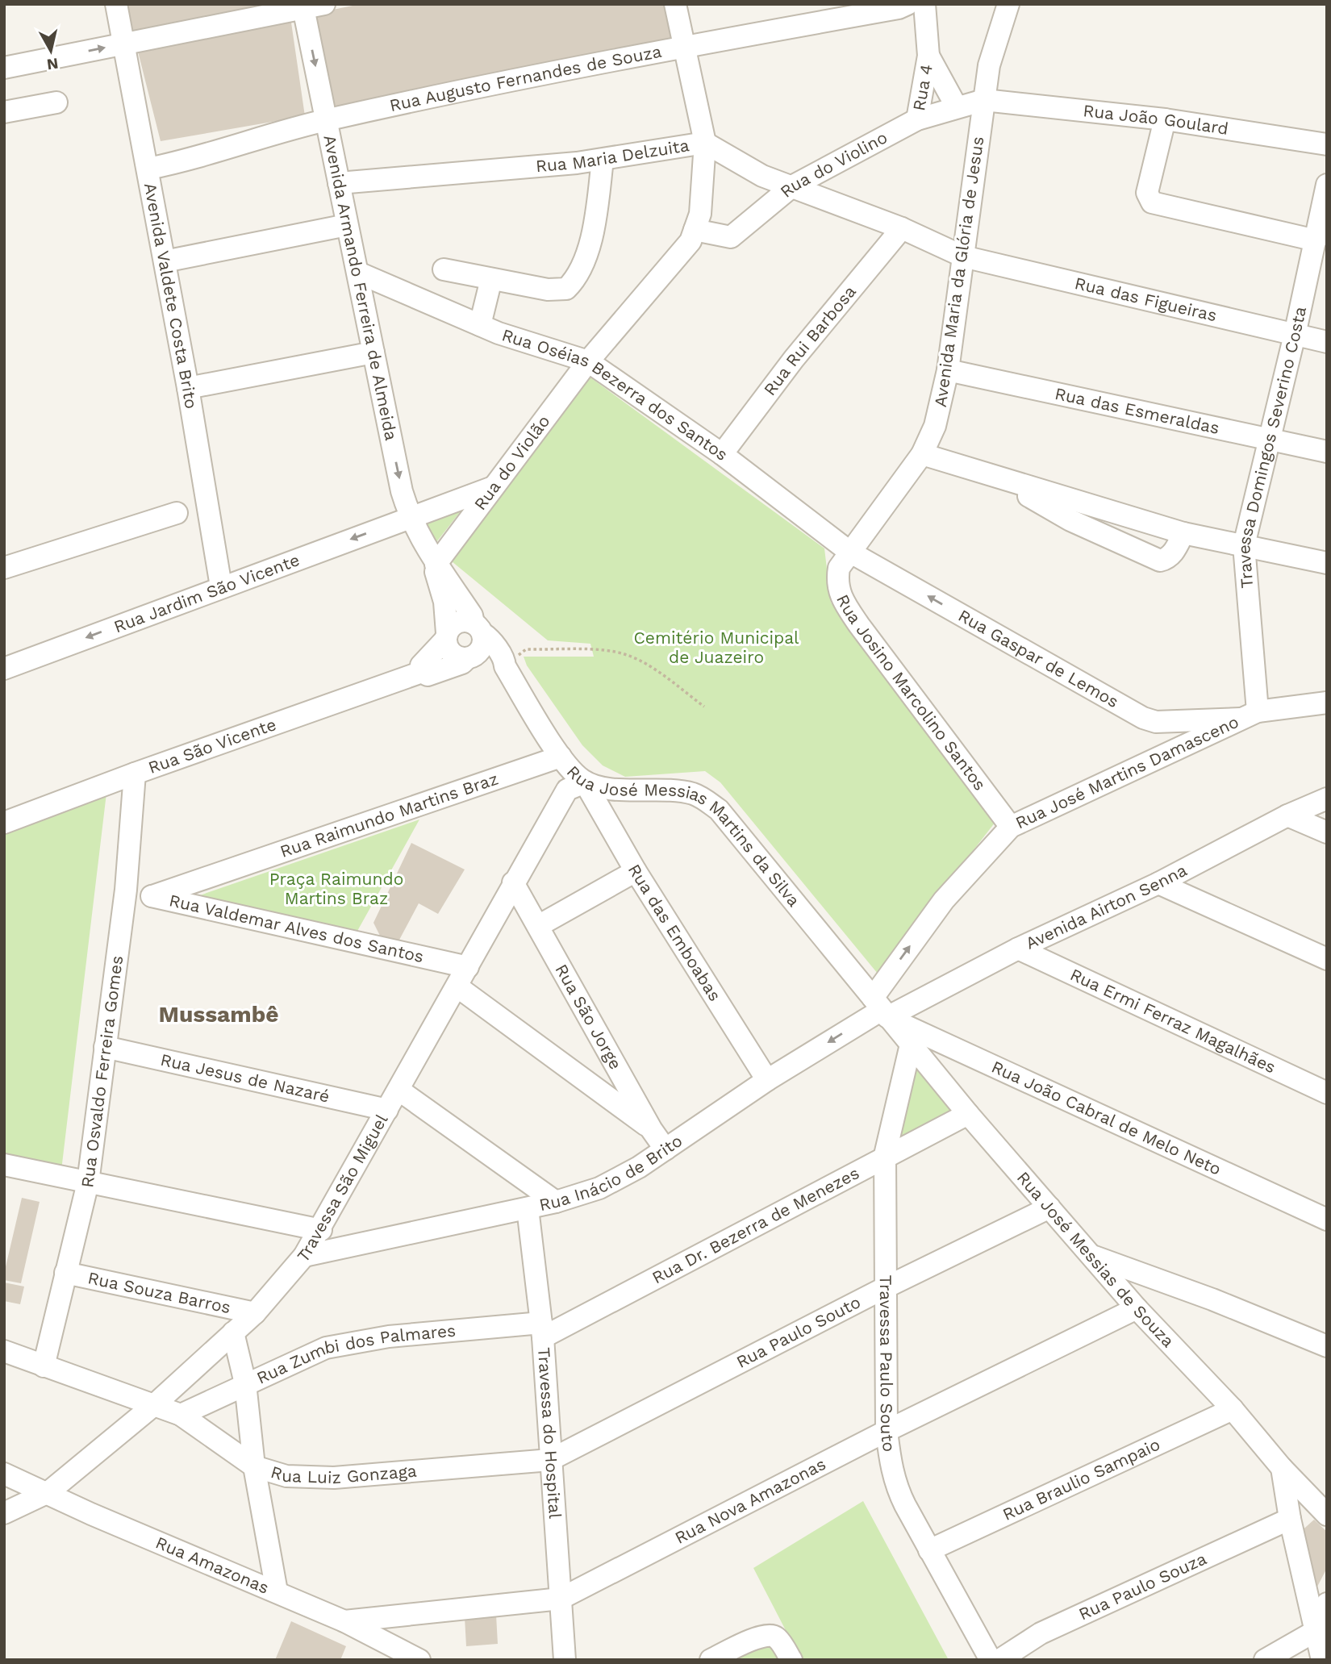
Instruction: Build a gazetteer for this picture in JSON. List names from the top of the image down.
{
  "streets": {
    "street": [
      "Rua Augusto Fernandes de Souza",
      "Rua 4",
      "Rua João Goulard",
      "Rua Maria Delzuita",
      "Rua do Violino",
      "Avenida Maria da Glória de Jesus",
      "Avenida Armando Ferreira de Almeida",
      "Avenida Valdete Costa Brito",
      "Rua das Figueiras",
      "Rua Rui Barbosa",
      "Rua Oséias Bezerra dos Santos",
      "Rua das Esmeraldas",
      "Travessa Domingos Severino Costa",
      "Rua do Violão",
      "Rua Jardim São Vicente",
      "Rua Gaspar de Lemos",
      "Rua Josino Marcolino Santos",
      "Rua São Vicente",
      "Rua José Martins Damasceno",
      "Rua Raimundo Martins Braz",
      "Rua José Messias Martins da Silva",
      "Avenida Airton Senna",
      "Rua Valdemar Alves dos Santos",
      "Rua das Emboabas",
      "Rua São Jorge",
      "Rua Ermi Ferraz Magalhães",
      "Rua Osvaldo Ferreira Gomes",
      "Rua Jesus de Nazaré",
      "Rua João Cabral de Melo Neto",
      "Rua Inácio de Brito",
      "Travessa São Miguel",
      "Rua Dr. Bezerra de Menezes",
      "Rua José Messias de Souza",
      "Rua Souza Barros",
      "Rua Paulo Souto",
      "Rua Zumbi dos Palmares",
      "Travessa Paulo Souto",
      "Travessa do Hospital",
      "Rua Luiz Gonzaga",
      "Rua Braulio Sampaio",
      "Rua Nova Amazonas",
      "Rua Amazonas",
      "Rua Paulo Souza"
    ]
  },
  "crossings": [
    ["Rua Augusto Fernandes de Souza", "Avenida Armando Ferreira de Almeida"],
    ["Rua Augusto Fernandes de Souza", "Avenida Valdete Costa Brito"],
    ["Rua Augusto Fernandes de Souza", "Rua do Violão"],
    ["Rua 4", "Rua do Violino"],
    ["Rua João Goulard", "Rua do Violino"],
    ["Rua João Goulard", "Avenida Maria da Glória de Jesus"],
    ["Rua Maria Delzuita", "Rua do Violino"],
    ["Rua Maria Delzuita", "Avenida Maria da Glória de Jesus"],
    ["Rua Maria Delzuita", "Avenida Armando Ferreira de Almeida"],
    ["Rua Maria Delzuita", "Rua das Figueiras"],
    ["Rua Maria Delzuita", "Rua Rui Barbosa"],
    ["Rua Maria Delzuita", "Rua do Violão"],
    ["Rua do Violino", "Avenida Maria da Glória de Jesus"],
    ["Rua do Violino", "Rua do Violão"],
    ["Avenida Maria da Glória de Jesus", "Rua das Figueiras"],
    ["Avenida Maria da Glória de Jesus", "Rua Oséias Bezerra dos Santos"],
    ["Avenida Maria da Glória de Jesus", "Rua das Esmeraldas"],
    ["Avenida Maria da Glória de Jesus", "Rua Gaspar de Lemos"],
    ["Avenida Maria da Glória de Jesus", "Rua Josino Marcolino Santos"],
    ["Avenida Armando Ferreira de Almeida", "Rua Oséias Bezerra dos Santos"],
    ["Avenida Armando Ferreira de Almeida", "Rua do Violão"],
    ["Avenida Armando Ferreira de Almeida", "Rua Jardim São Vicente"],
    ["Avenida Valdete Costa Brito", "Rua Jardim São Vicente"],
    ["Rua das Figueiras", "Travessa Domingos Severino Costa"],
    ["Rua Rui Barbosa", "Rua Oséias Bezerra dos Santos"],
    ["Rua Oséias Bezerra dos Santos", "Rua do Violão"],
    ["Rua Oséias Bezerra dos Santos", "Rua Gaspar de Lemos"],
    ["Rua Oséias Bezerra dos Santos", "Rua Josino Marcolino Santos"],
    ["Rua das Esmeraldas", "Travessa Domingos Severino Costa"],
    ["Travessa Domingos Severino Costa", "Rua Gaspar de Lemos"],
    ["Travessa Domingos Severino Costa", "Rua José Martins Damasceno"],
    ["Rua do Violão", "Rua Jardim São Vicente"],
    ["Rua Gaspar de Lemos", "Rua Josino Marcolino Santos"],
    ["Rua Gaspar de Lemos", "Rua José Martins Damasceno"],
    ["Rua Josino Marcolino Santos", "Rua José Martins Damasceno"],
    ["Rua São Vicente", "Rua Osvaldo Ferreira Gomes"],
    ["Rua José Martins Damasceno", "Rua José Messias Martins da Silva"],
    ["Rua José Martins Damasceno", "Avenida Airton Senna"],
    ["Rua José Martins Damasceno", "Rua João Cabral de Melo Neto"],
    ["Rua José Martins Damasceno", "Rua Inácio de Brito"],
    ["Rua José Martins Damasceno", "Rua José Messias de Souza"],
    ["Rua Raimundo Martins Braz", "Rua José Messias Martins da Silva"],
    ["Rua Raimundo Martins Braz", "Rua Valdemar Alves dos Santos"],
    ["Rua José Messias Martins da Silva", "Avenida Airton Senna"],
    ["Rua José Messias Martins da Silva", "Rua das Emboabas"],
    ["Rua José Messias Martins da Silva", "Rua João Cabral de Melo Neto"],
    ["Rua José Messias Martins da Silva", "Rua Inácio de Brito"],
    ["Rua José Messias Martins da Silva", "Travessa São Miguel"],
    ["Rua José Messias Martins da Silva", "Rua José Messias de Souza"],
    ["Avenida Airton Senna", "Rua Ermi Ferraz Magalhães"],
    ["Avenida Airton Senna", "Rua João Cabral de Melo Neto"],
    ["Avenida Airton Senna", "Rua Inácio de Brito"],
    ["Avenida Airton Senna", "Rua José Messias de Souza"],
    ["Rua Valdemar Alves dos Santos", "Rua Osvaldo Ferreira Gomes"],
    ["Rua Valdemar Alves dos Santos", "Travessa São Miguel"],
    ["Rua das Emboabas", "Rua Inácio de Brito"],
    ["Rua das Emboabas", "Travessa São Miguel"],
    ["Rua São Jorge", "Rua Inácio de Brito"],
    ["Rua São Jorge", "Travessa São Miguel"],
    ["Rua Osvaldo Ferreira Gomes", "Rua Jesus de Nazaré"],
    ["Rua Osvaldo Ferreira Gomes", "Rua Souza Barros"],
    ["Rua Jesus de Nazaré", "Travessa São Miguel"],
    ["Rua João Cabral de Melo Neto", "Rua Inácio de Brito"],
    ["Rua João Cabral de Melo Neto", "Rua José Messias de Souza"],
    ["Rua Inácio de Brito", "Travessa São Miguel"],
    ["Rua Inácio de Brito", "Rua José Messias de Souza"],
    ["Rua Inácio de Brito", "Travessa do Hospital"],
    ["Travessa São Miguel", "Rua Souza Barros"],
    ["Travessa São Miguel", "Rua Luiz Gonzaga"],
    ["Travessa São Miguel", "Rua Amazonas"],
    ["Rua Dr. Bezerra de Menezes", "Rua José Messias de Souza"],
    ["Rua Dr. Bezerra de Menezes", "Rua Zumbi dos Palmares"],
    ["Rua Dr. Bezerra de Menezes", "Travessa Paulo Souto"],
    ["Rua Dr. Bezerra de Menezes", "Travessa do Hospital"],
    ["Rua José Messias de Souza", "Rua Paulo Souto"],
    ["Rua José Messias de Souza", "Travessa Paulo Souto"],
    ["Rua José Messias de Souza", "Rua Braulio Sampaio"],
    ["Rua José Messias de Souza", "Rua Nova Amazonas"],
    ["Rua Paulo Souto", "Travessa Paulo Souto"],
    ["Rua Paulo Souto", "Travessa do Hospital"],
    ["Rua Paulo Souto", "Rua Luiz Gonzaga"],
    ["Rua Zumbi dos Palmares", "Travessa do Hospital"],
    ["Rua Zumbi dos Palmares", "Rua Luiz Gonzaga"],
    ["Travessa Paulo Souto", "Rua Braulio Sampaio"],
    ["Travessa Paulo Souto", "Rua Nova Amazonas"],
    ["Travessa do Hospital", "Rua Luiz Gonzaga"],
    ["Travessa do Hospital", "Rua Nova Amazonas"],
    ["Rua Nova Amazonas", "Rua Amazonas"]
  ],
  "one_way": ["Avenida Armando Ferreira de Almeida", "Rua José Martins Damasceno"],
  "districts": ["Mussambê"],
  "parks": ["Cemitério Municipal de Juazeiro", "Praça Raimundo Martins Braz"],
  "north": "bottom"
}
